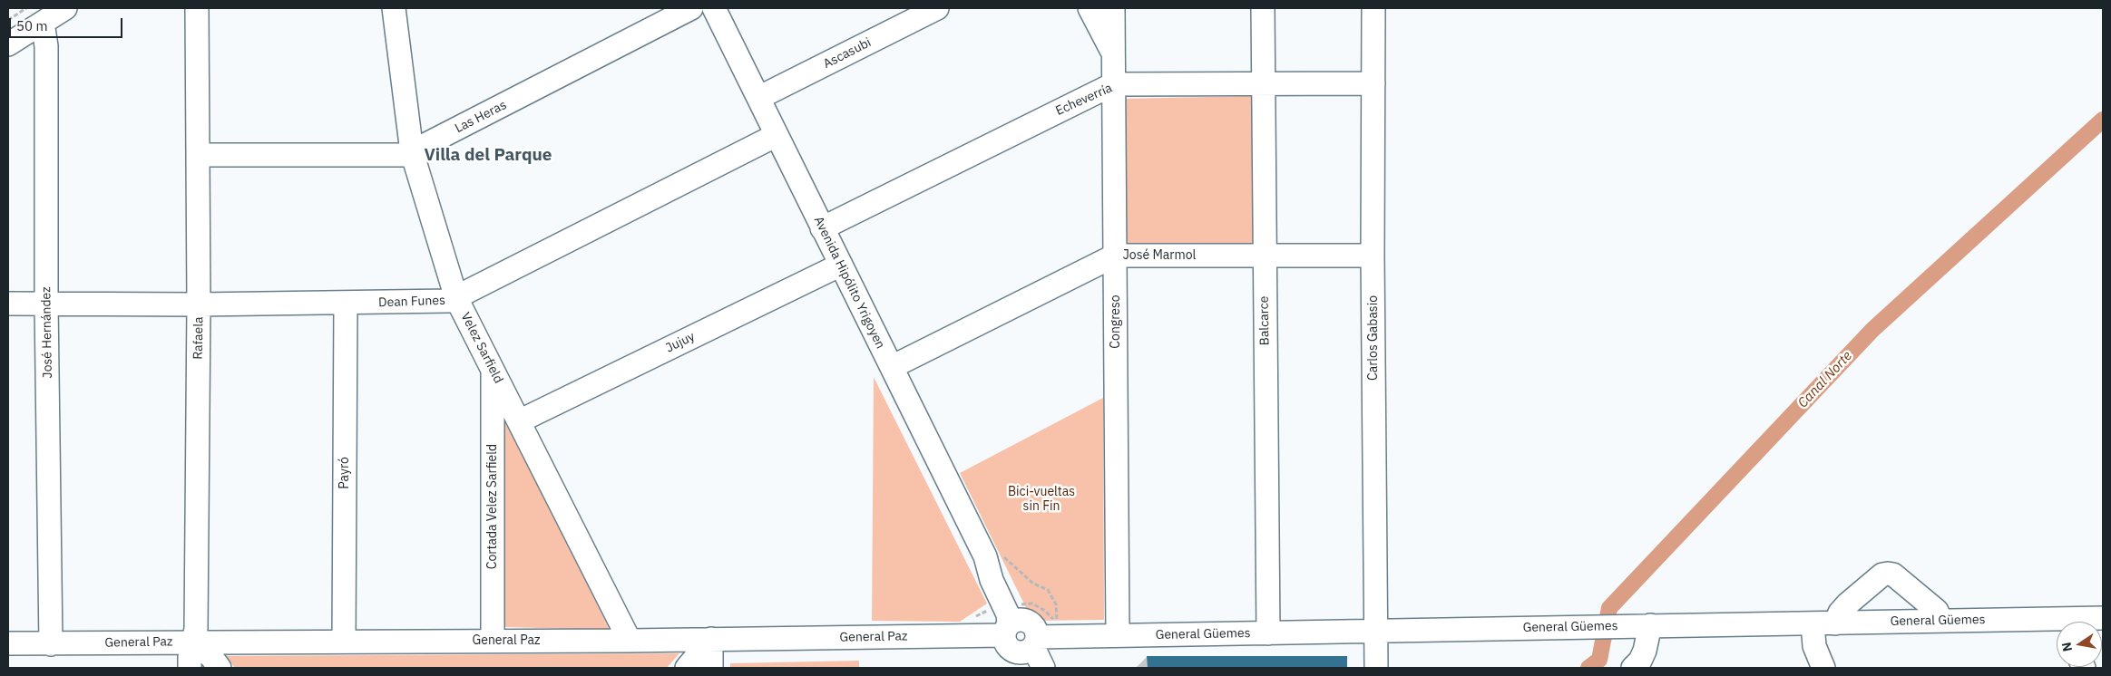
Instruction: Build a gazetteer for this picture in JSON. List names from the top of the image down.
{
  "streets": {
    "street": [
      "Ascasubi",
      "Echeverría",
      "Las Heras",
      "José Marmol",
      "Avenida Hipólito Yrigoyen",
      "Dean Funes",
      "Balcarce",
      "Congreso",
      "José Hernández",
      "Rafaela",
      "Carlos Gabasio",
      "Jujuy",
      "Velez Sarfield",
      "Payró",
      "Cortada Velez Sarfield",
      "General Güemes",
      "General Paz"
    ]
  },
  "crossings": [
    ["Ascasubi", "Avenida Hipólito Yrigoyen"],
    ["Echeverría", "Avenida Hipólito Yrigoyen"],
    ["Echeverría", "Balcarce"],
    ["Echeverría", "Congreso"],
    ["Echeverría", "Carlos Gabasio"],
    ["Las Heras", "Rafaela"],
    ["Las Heras", "Velez Sarfield"],
    ["José Marmol", "Avenida Hipólito Yrigoyen"],
    ["José Marmol", "Balcarce"],
    ["José Marmol", "Congreso"],
    ["José Marmol", "Carlos Gabasio"],
    ["Avenida Hipólito Yrigoyen", "Dean Funes"],
    ["Avenida Hipólito Yrigoyen", "Jujuy"],
    ["Avenida Hipólito Yrigoyen", "General Güemes"],
    ["Avenida Hipólito Yrigoyen", "General Paz"],
    ["Dean Funes", "José Hernández"],
    ["Dean Funes", "Rafaela"],
    ["Dean Funes", "Velez Sarfield"],
    ["Dean Funes", "Payró"],
    ["Balcarce", "General Güemes"],
    ["Congreso", "General Güemes"],
    ["José Hernández", "General Paz"],
    ["Rafaela", "General Paz"],
    ["Carlos Gabasio", "General Güemes"],
    ["Jujuy", "Velez Sarfield"],
    ["Velez Sarfield", "Cortada Velez Sarfield"],
    ["Velez Sarfield", "General Paz"],
    ["Payró", "General Paz"],
    ["Cortada Velez Sarfield", "General Paz"],
    ["General Güemes", "General Paz"]
  ],
  "districts": ["Villa del Parque"],
  "water": ["Canal Norte"],
  "parks": ["Bici-vueltas sin Fin"],
  "scale_bar": "50 m",
  "north": "left"
}
